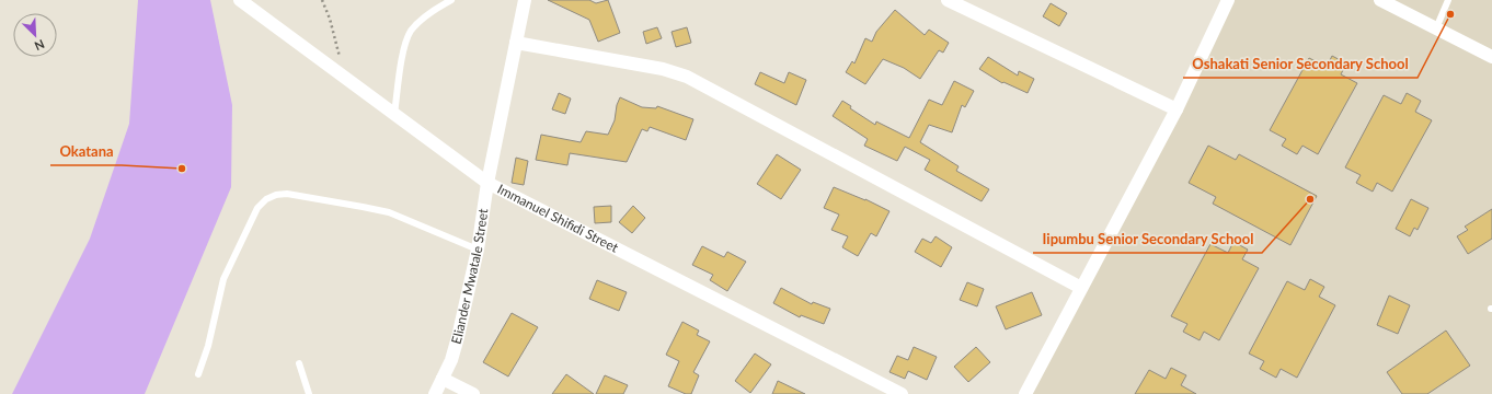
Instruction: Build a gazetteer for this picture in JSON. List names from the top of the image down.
{
  "streets": {
    "street": ["Immanuel Shifidi Street", "Eliander Mwatale Street"]
  },
  "crossings": [
    ["Immanuel Shifidi Street", "Eliander Mwatale Street"]
  ],
  "places": ["Oshakati Senior Secondary School", "Okatana", "Iipumbu Senior Secondary School"],
  "north": "bottom right"
}
